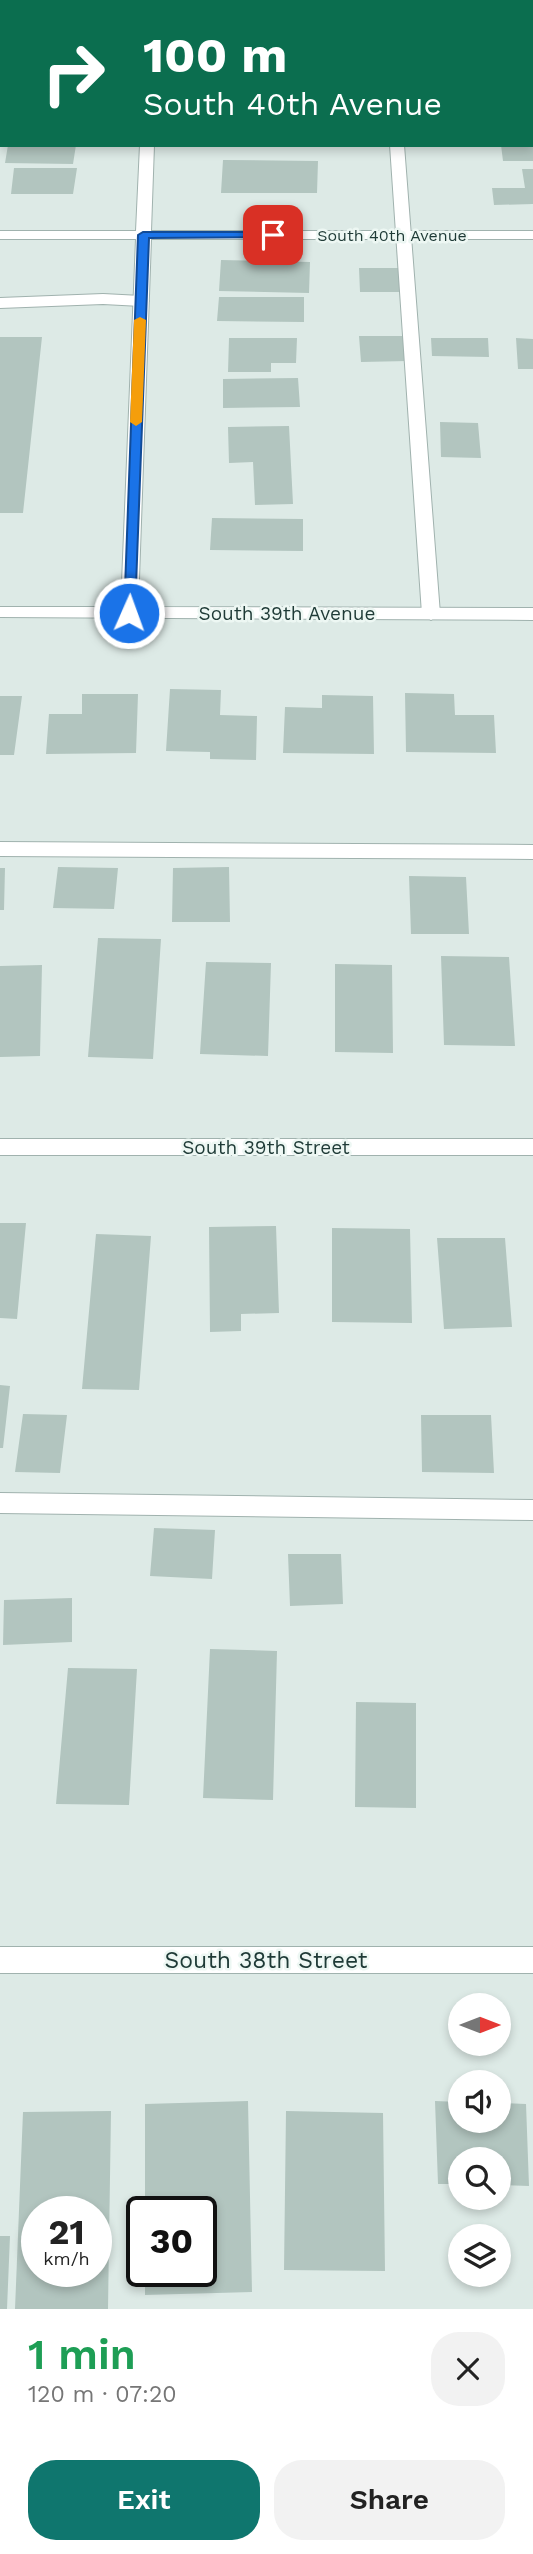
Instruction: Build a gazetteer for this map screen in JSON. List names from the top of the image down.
{
  "streets": {
    "street": [
      "South 40th Avenue",
      "South 39th Avenue",
      "South 39th Street",
      "South 38th Street"
    ]
  },
  "north": "right",
  "page": {
    "turn": ["100 m", "South 40th Avenue"],
    "speed": "21 km/h",
    "limit": "30",
    "heading": ["1 min", "120 m · 07:20"],
    "buttons": ["Exit", "Share"]
  }
}
